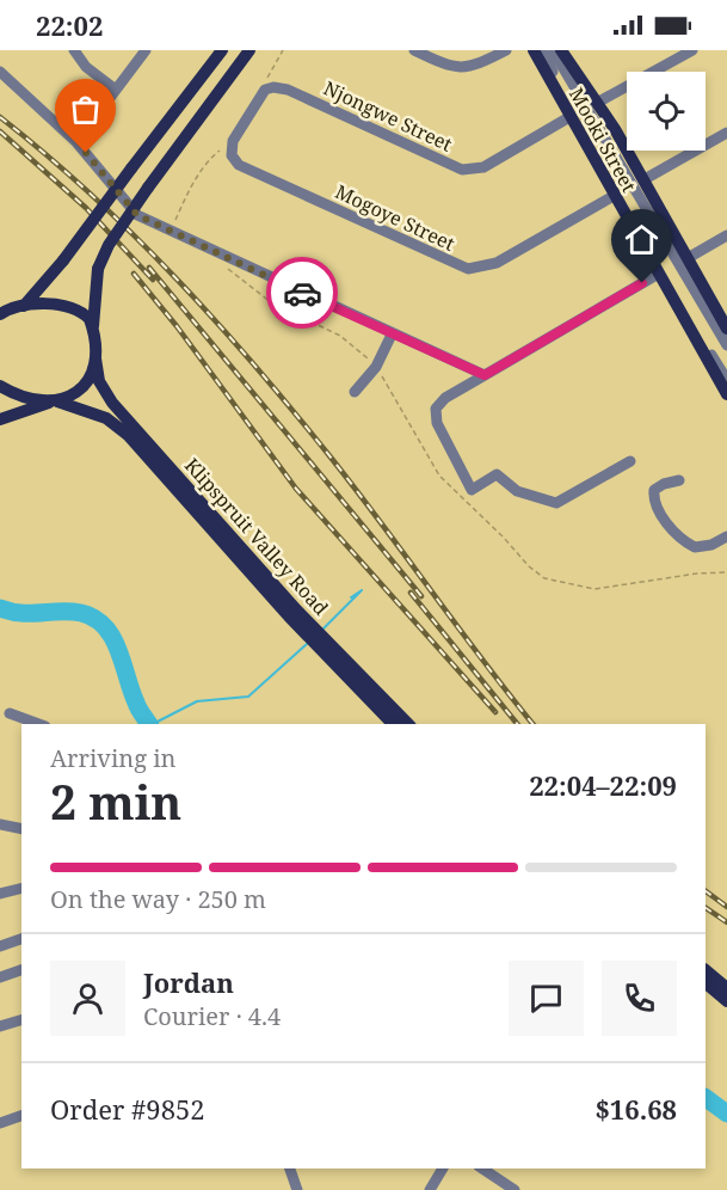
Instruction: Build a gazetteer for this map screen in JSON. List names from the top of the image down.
{
  "streets": {
    "main road": ["Mooki Street", "Klipspruit Valley Road"],
    "street": ["Njongwe Street", "Mogoye Street"]
  },
  "crossings": [
    ["Njongwe Street", "Mooki Street"],
    ["Mooki Street", "Mogoye Street"]
  ],
  "page": {
    "status": "22:02",
    "heading": ["2 min", "Arriving in", "22:04–22:09"],
    "panel": [
      "Jordan",
      "Courier · 4.4",
      "Order #9852",
      "$16.68"
    ],
    "bar": "On the way · 250 m"
  }
}
